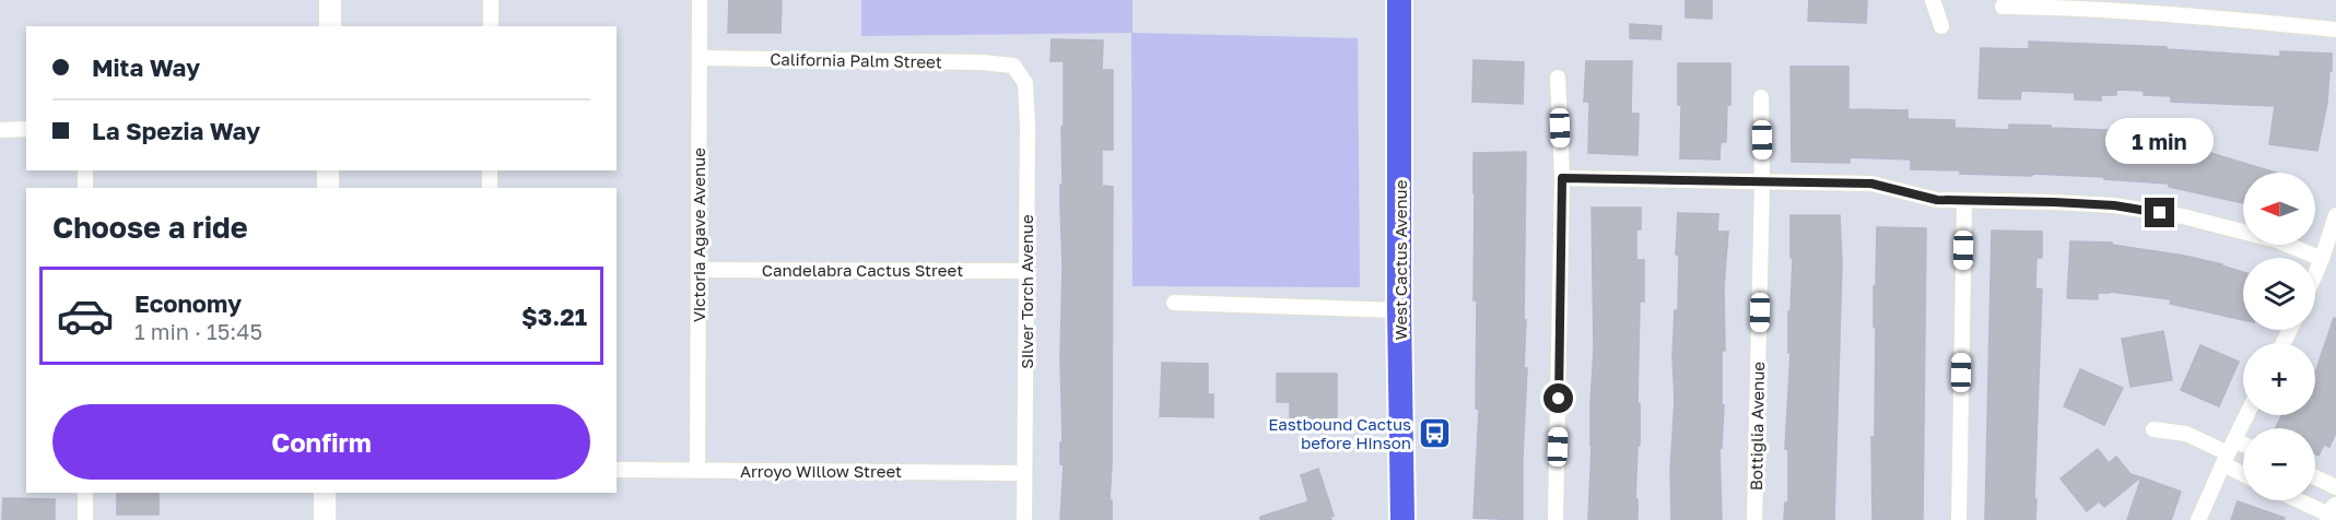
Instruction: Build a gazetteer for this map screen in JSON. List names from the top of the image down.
{
  "streets": {
    "main road": ["West Cactus Avenue"],
    "street": [
      "California Palm Street",
      "Victoria Agave Avenue",
      "Candelabra Cactus Street",
      "Silver Torch Avenue",
      "Bottiglia Avenue",
      "Arroyo Willow Street"
    ]
  },
  "crossings": [
    ["California Palm Street", "Victoria Agave Avenue"],
    ["California Palm Street", "Silver Torch Avenue"],
    ["Victoria Agave Avenue", "Candelabra Cactus Street"],
    ["Victoria Agave Avenue", "Arroyo Willow Street"],
    ["Candelabra Cactus Street", "Silver Torch Avenue"],
    ["Silver Torch Avenue", "Arroyo Willow Street"]
  ],
  "places": {
    "bus stop": ["Eastbound Cactus before Hinson"]
  },
  "north": "left",
  "page": {
    "banner": ["Mita Way", "La Spezia Way"],
    "bubble": "1 min",
    "map_buttons": ["+", "−"],
    "heading": "Choose a ride",
    "list": [
      {
        "name": "Economy",
        "note": "1 min · 15:45",
        "value": "$3.21"
      }
    ],
    "buttons": "Confirm"
  }
}
